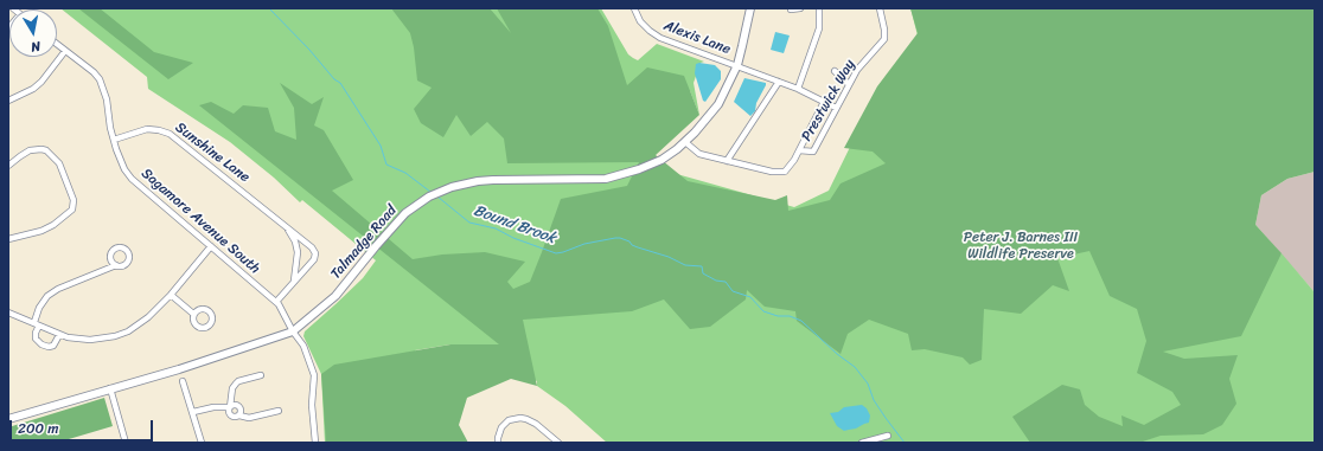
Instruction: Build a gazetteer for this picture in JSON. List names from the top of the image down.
{
  "streets": {
    "street": [
      "Alexis Lane",
      "Prestwick Way",
      "Sunshine Lane",
      "Sagamore Avenue South",
      "Talmadge Road"
    ]
  },
  "crossings": [
    ["Alexis Lane", "Prestwick Way"],
    ["Alexis Lane", "Talmadge Road"],
    ["Prestwick Way", "Talmadge Road"],
    ["Sunshine Lane", "Sagamore Avenue South"],
    ["Sagamore Avenue South", "Talmadge Road"]
  ],
  "water": ["Bound Brook"],
  "parks": ["Peter J. Barnes III Wildlife Preserve"],
  "scale_bar": "200 m",
  "north": "bottom"
}
